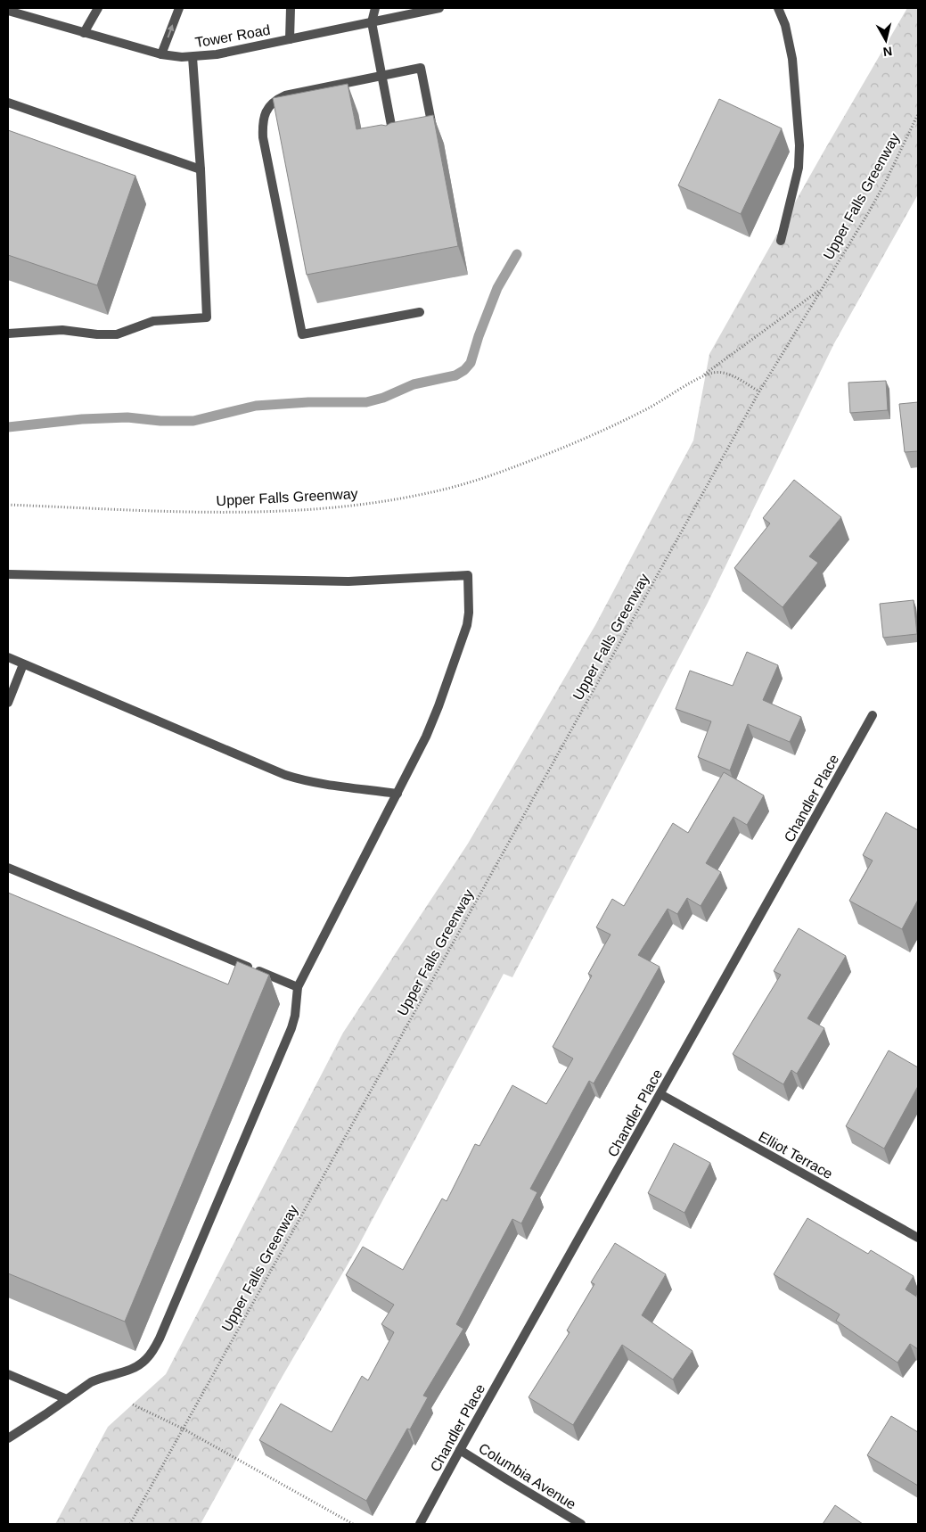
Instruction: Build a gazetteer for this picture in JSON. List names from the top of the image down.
{
  "streets": {
    "street": [
      "Tower Road",
      "Chandler Place",
      "Elliot Terrace",
      "Columbia Avenue"
    ],
    "path": ["Upper Falls Greenway"]
  },
  "crossings": [
    ["Chandler Place", "Elliot Terrace"],
    ["Chandler Place", "Columbia Avenue"]
  ],
  "north": "bottom"
}
